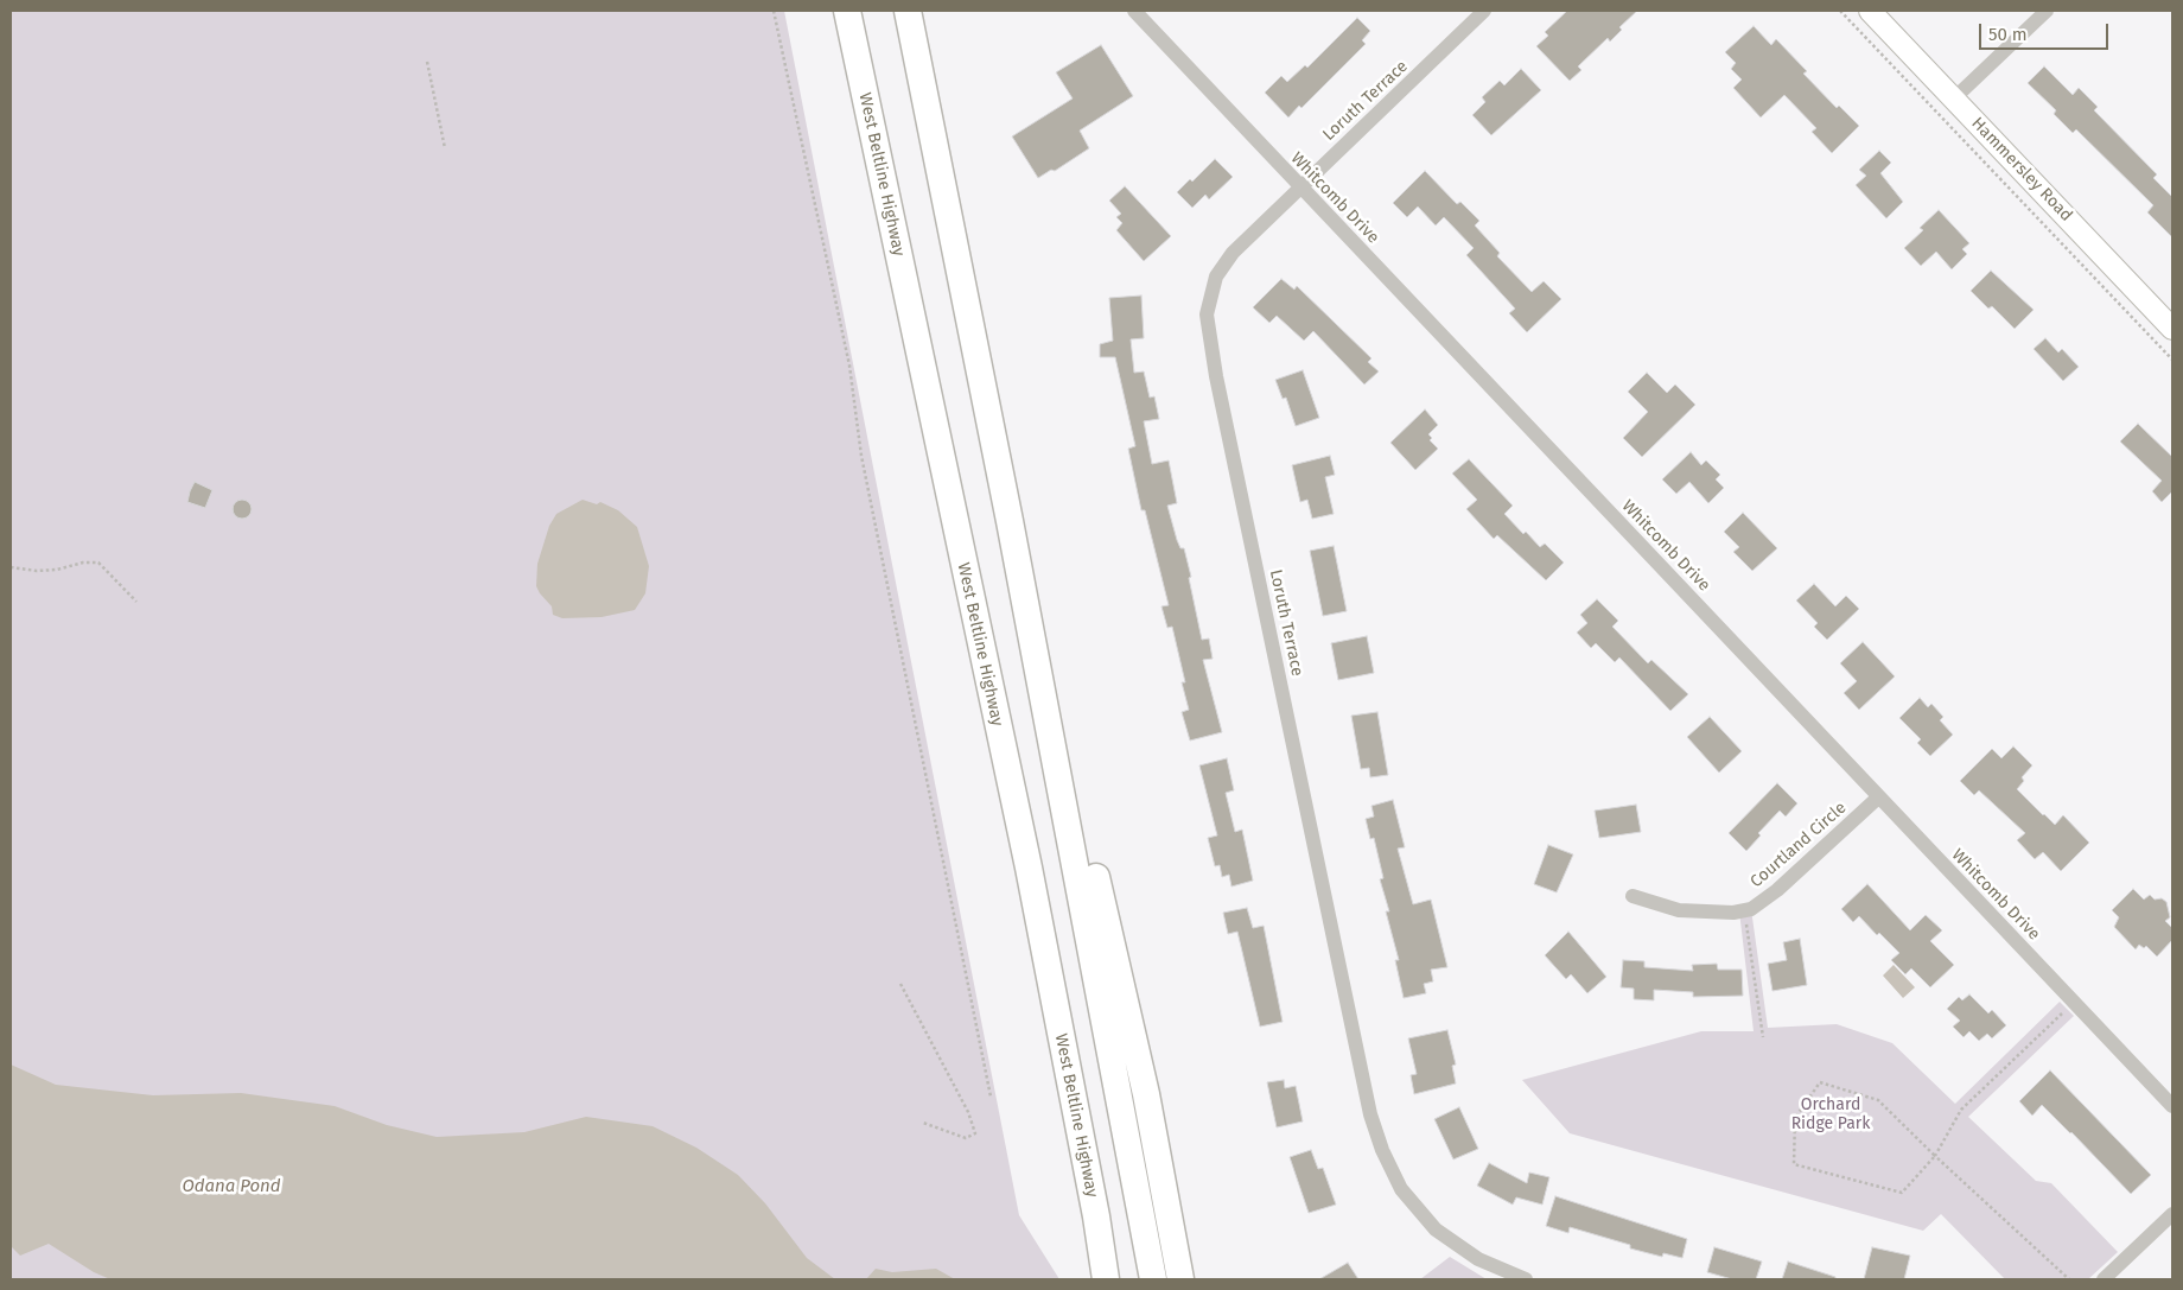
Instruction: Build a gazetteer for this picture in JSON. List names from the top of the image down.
{
  "streets": {
    "highway": ["West Beltline Highway"],
    "street": [
      "Loruth Terrace",
      "Hammersley Road",
      "Whitcomb Drive",
      "Courtland Circle"
    ]
  },
  "crossings": [
    ["Loruth Terrace", "Whitcomb Drive"],
    ["Whitcomb Drive", "Courtland Circle"]
  ],
  "water": ["Odana Pond"],
  "parks": ["Orchard Ridge Park"],
  "scale_bar": "50 m"
}
